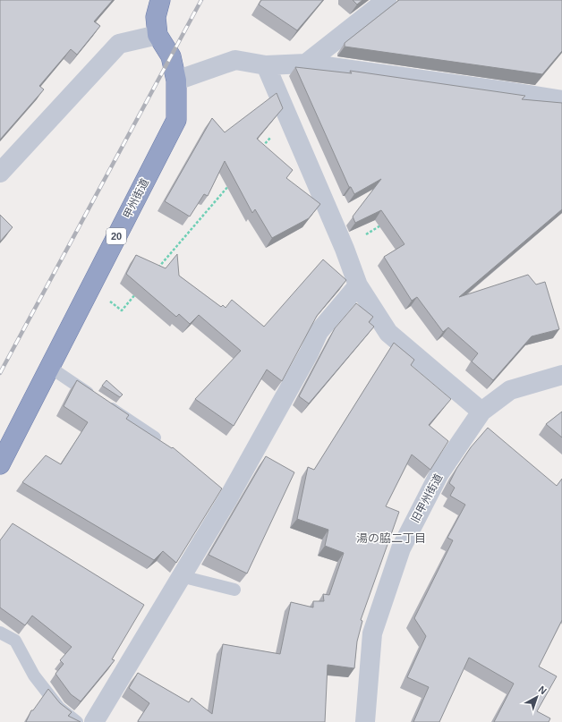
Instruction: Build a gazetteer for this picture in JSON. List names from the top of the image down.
{
  "streets": {
    "highway": ["甲州街道", "20"],
    "street": ["旧甲州街道"]
  },
  "districts": ["湯の脇二丁目"],
  "north": "top right"
}
